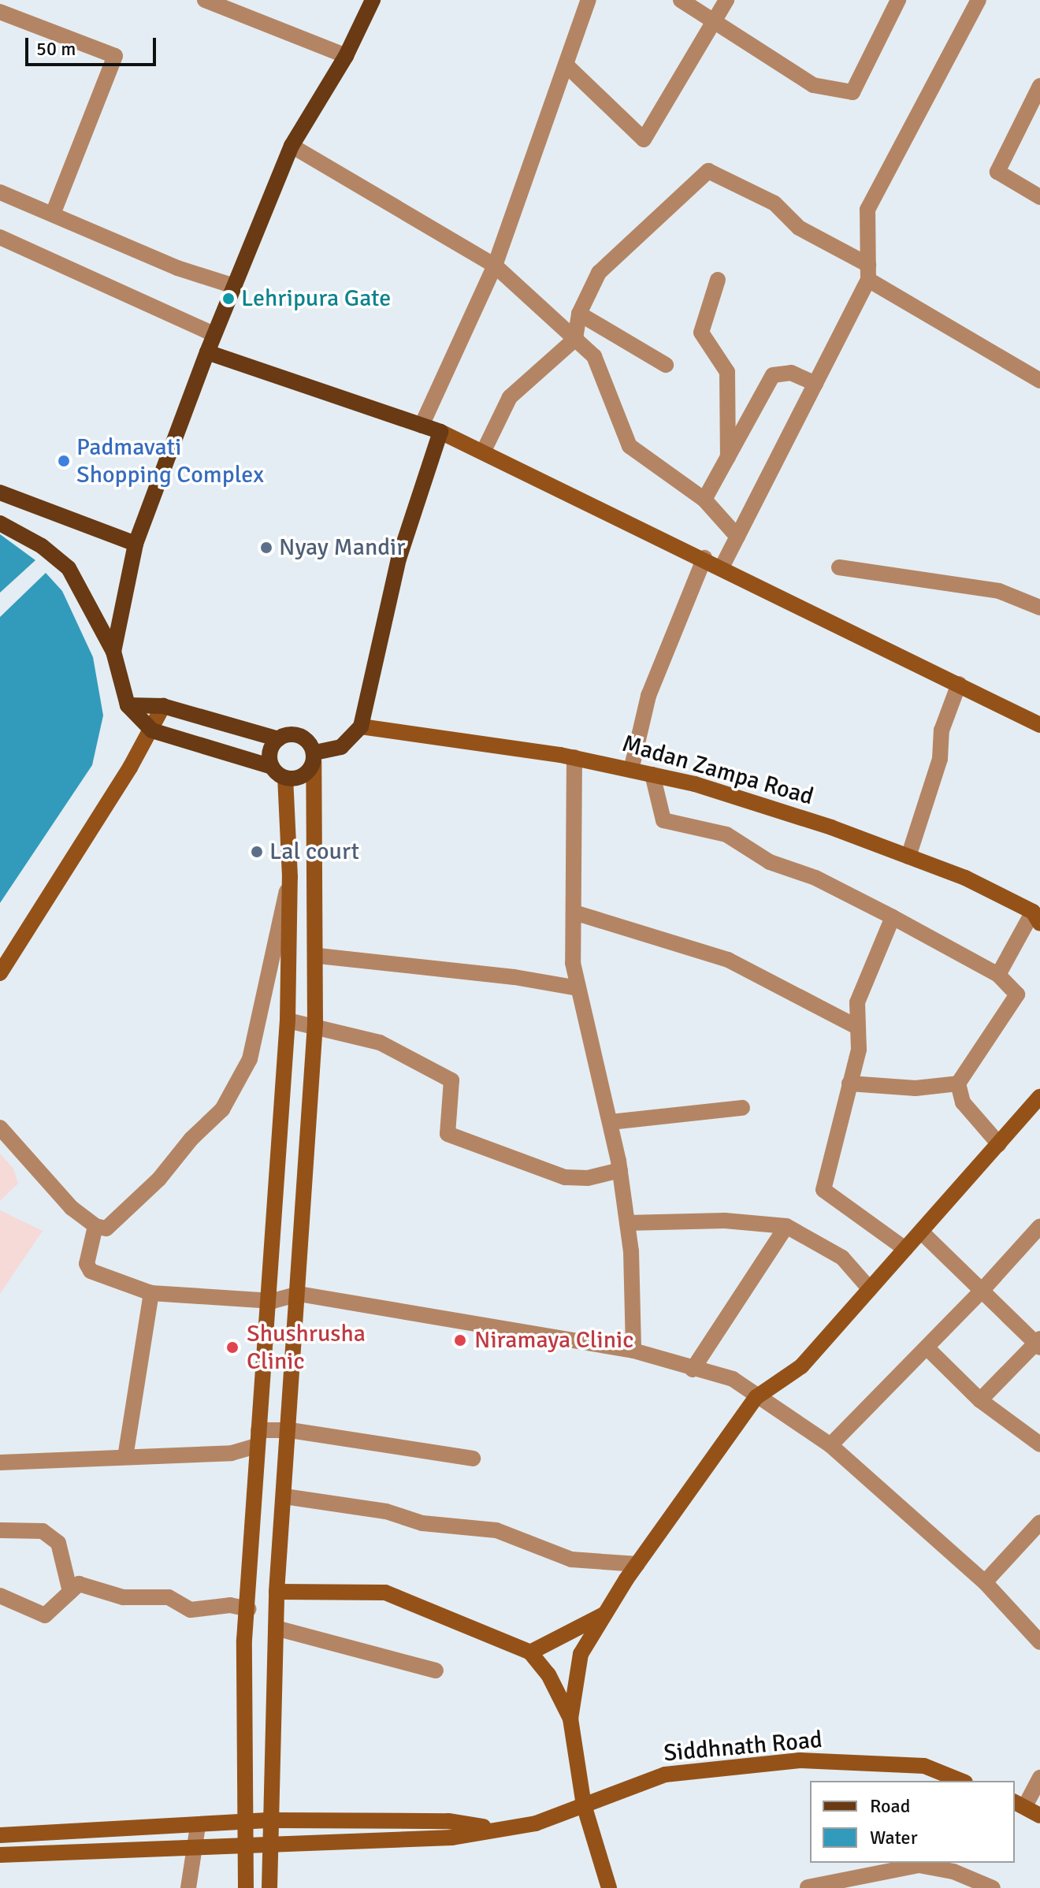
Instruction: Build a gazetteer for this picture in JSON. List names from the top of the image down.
{
  "streets": {
    "street": ["Madan Zampa Road", "Siddhnath Road"]
  },
  "places": [
    "Lehripura Gate",
    "Padmavati Shopping Complex",
    "Nyay Mandir",
    "Lal court",
    "Niramaya Clinic",
    "Shushrusha Clinic"
  ],
  "legend": ["Road", "Water"],
  "scale_bar": "50 m"
}
